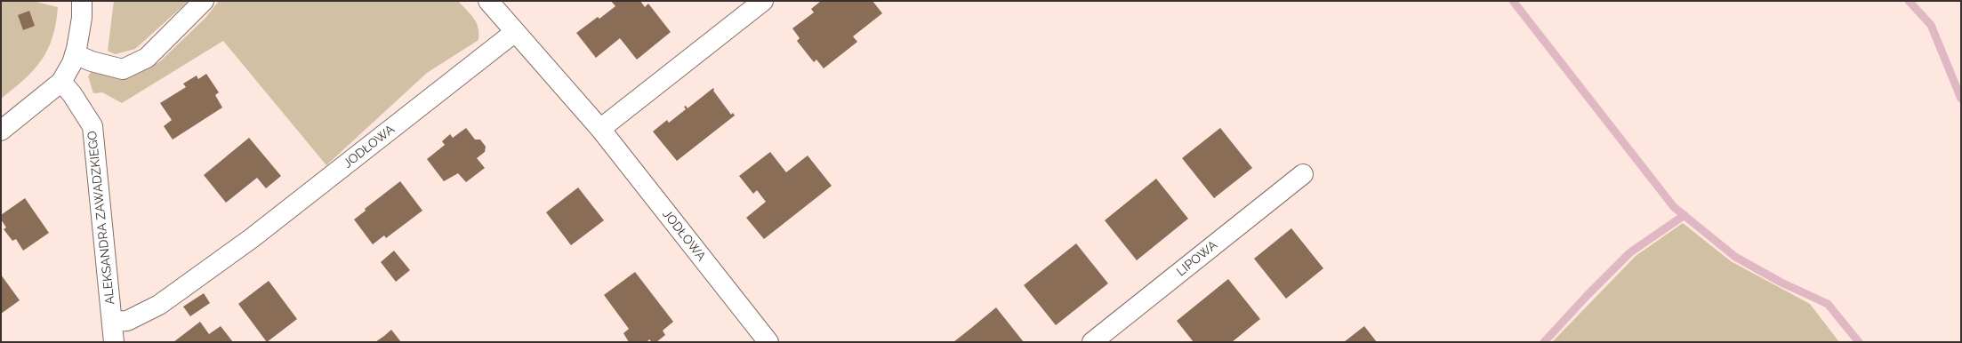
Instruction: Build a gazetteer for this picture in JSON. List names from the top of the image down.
{
  "streets": {
    "street": ["JODŁOWA", "ALEKSANDRA ZAWADZKIEGO", "LIPOWA"]
  },
  "crossings": [
    ["JODŁOWA", "ALEKSANDRA ZAWADZKIEGO"]
  ]
}
